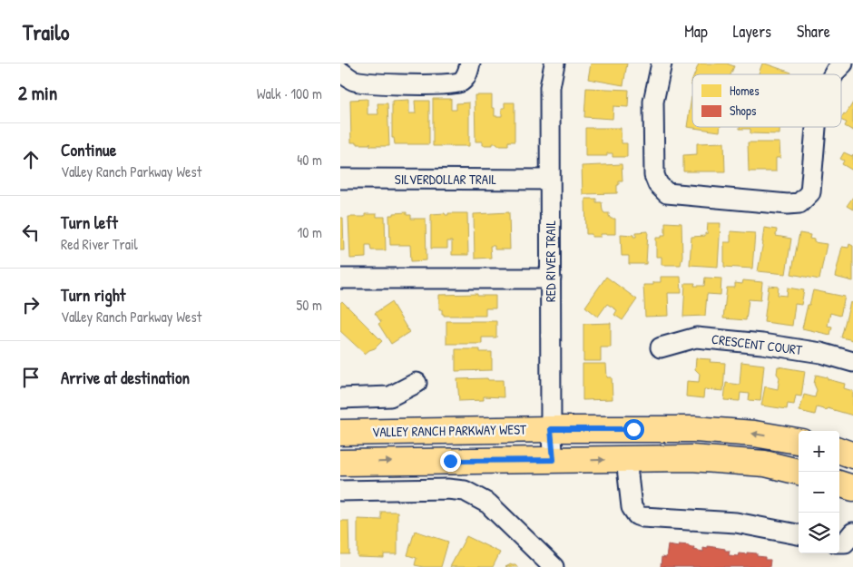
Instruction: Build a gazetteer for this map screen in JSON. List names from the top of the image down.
{
  "streets": {
    "main road": ["VALLEY RANCH PARKWAY WEST"],
    "street": ["SILVERDOLLAR TRAIL", "RED RIVER TRAIL", "CRESCENT COURT"]
  },
  "crossings": [
    ["SILVERDOLLAR TRAIL", "RED RIVER TRAIL"],
    ["RED RIVER TRAIL", "VALLEY RANCH PARKWAY WEST"]
  ],
  "legend": ["Homes", "Shops"],
  "page": {
    "header": "Trailo",
    "nav": ["Map", "Layers", "Share"],
    "heading": ["2 min", "Walk · 100 m"],
    "list": [
      ["Continue", "Valley Ranch Parkway West", "40 m"],
      ["Turn left", "Red River Trail", "10 m"],
      ["Turn right", "Valley Ranch Parkway West", "50 m"],
      "Arrive at destination"
    ],
    "map_buttons": ["+", "−"]
  }
}
